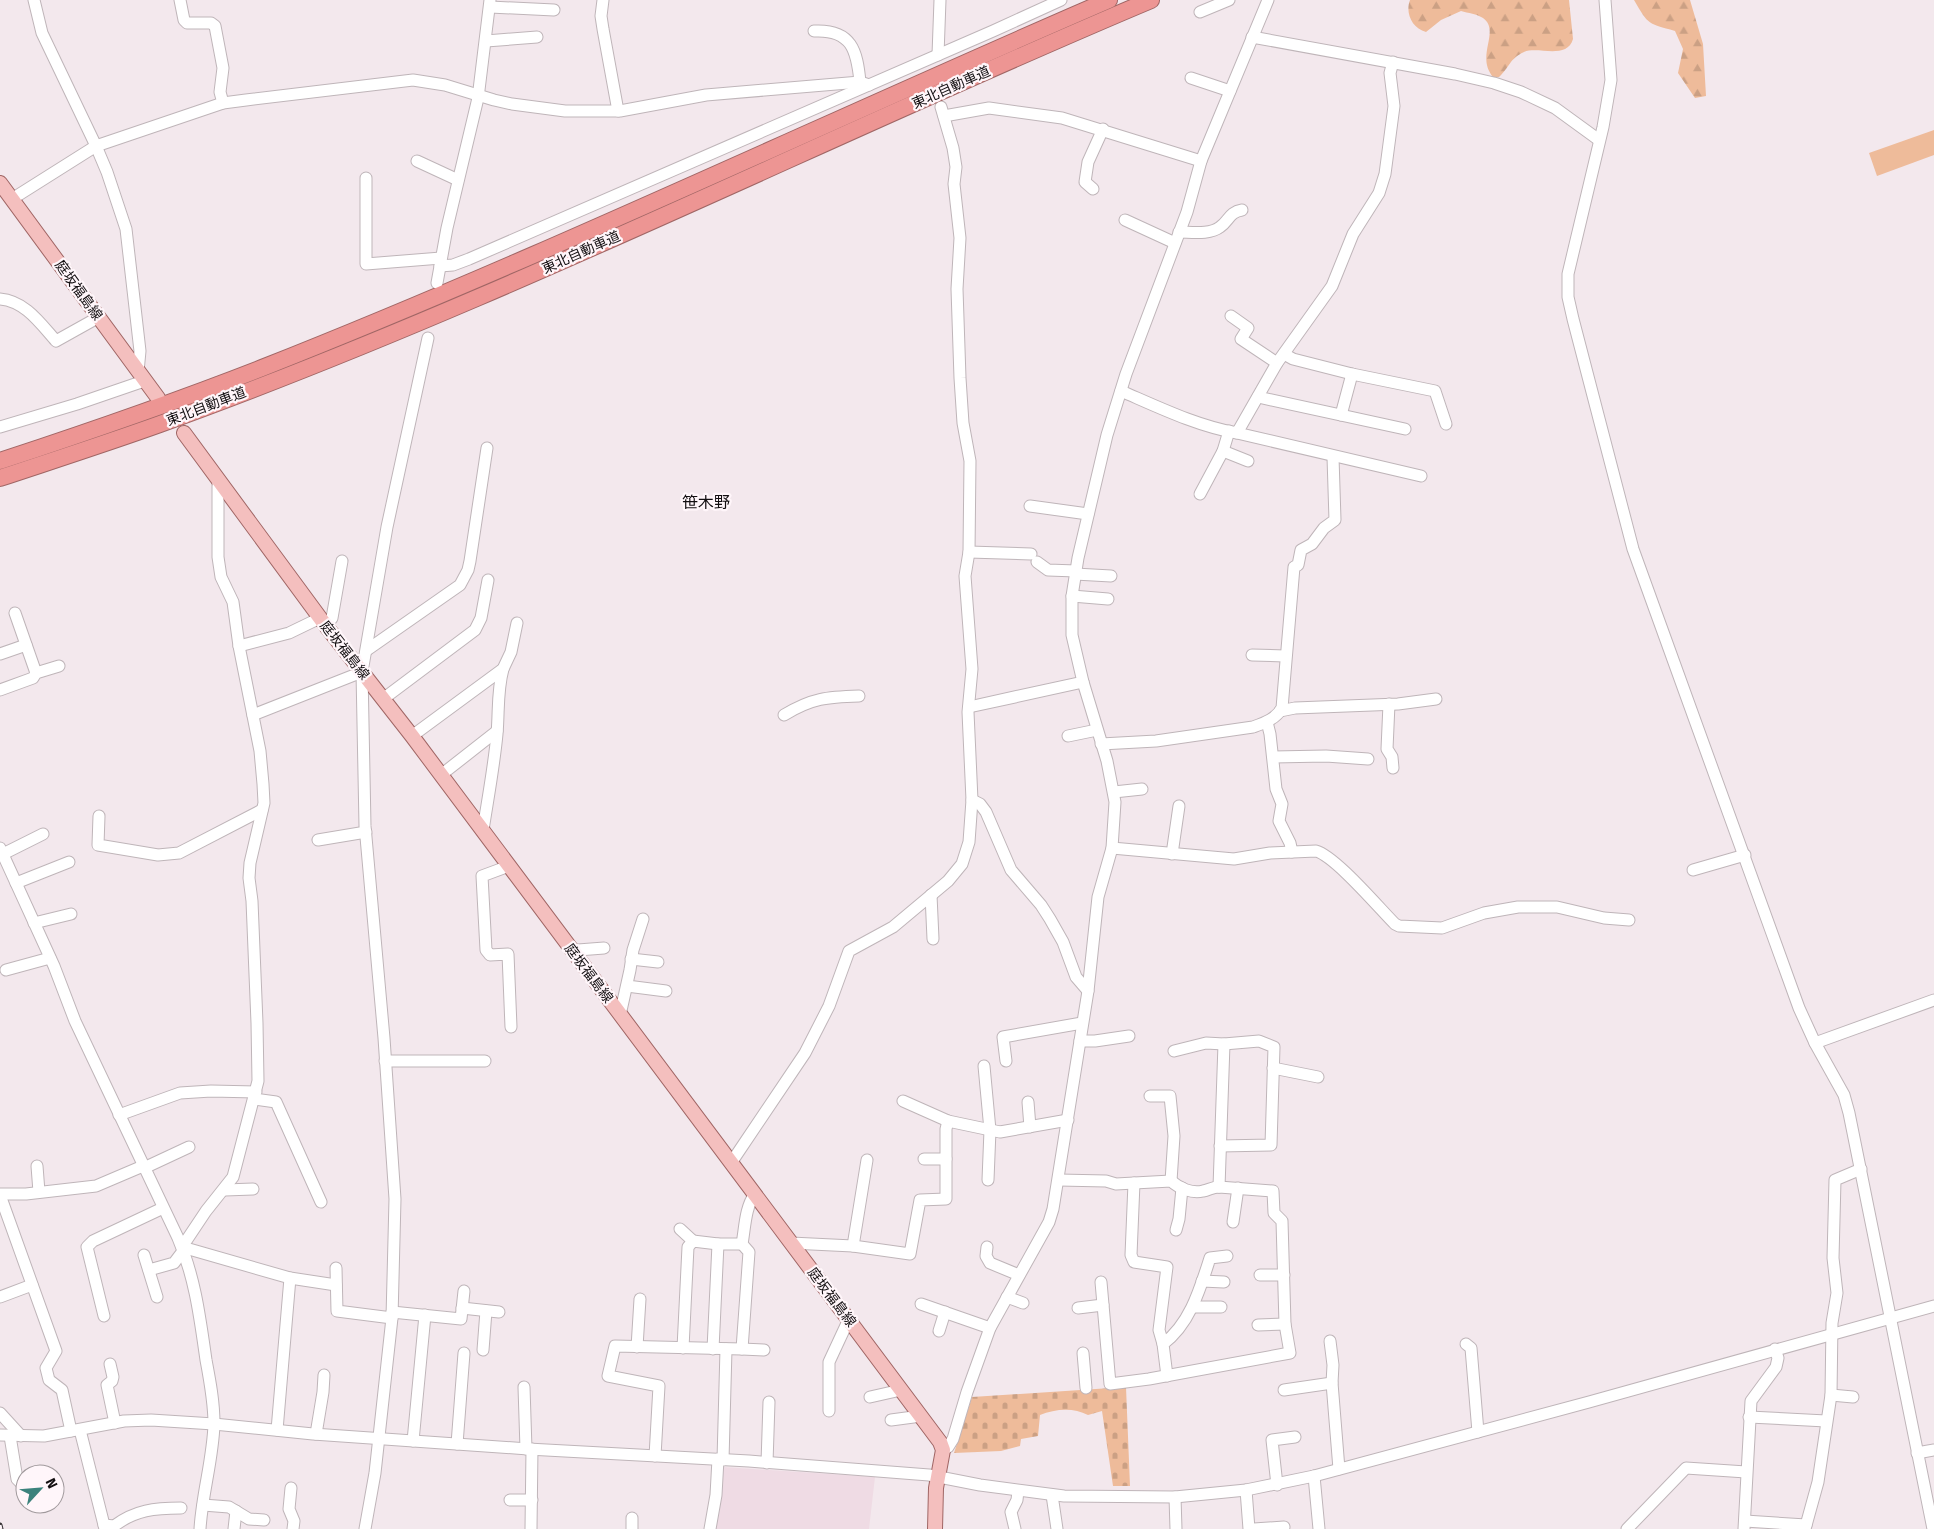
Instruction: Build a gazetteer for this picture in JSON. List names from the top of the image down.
{
  "streets": {
    "highway": ["東北自動車道"],
    "main road": ["庭坂福島線"]
  },
  "districts": ["笹木野"],
  "north": "top right"
}
